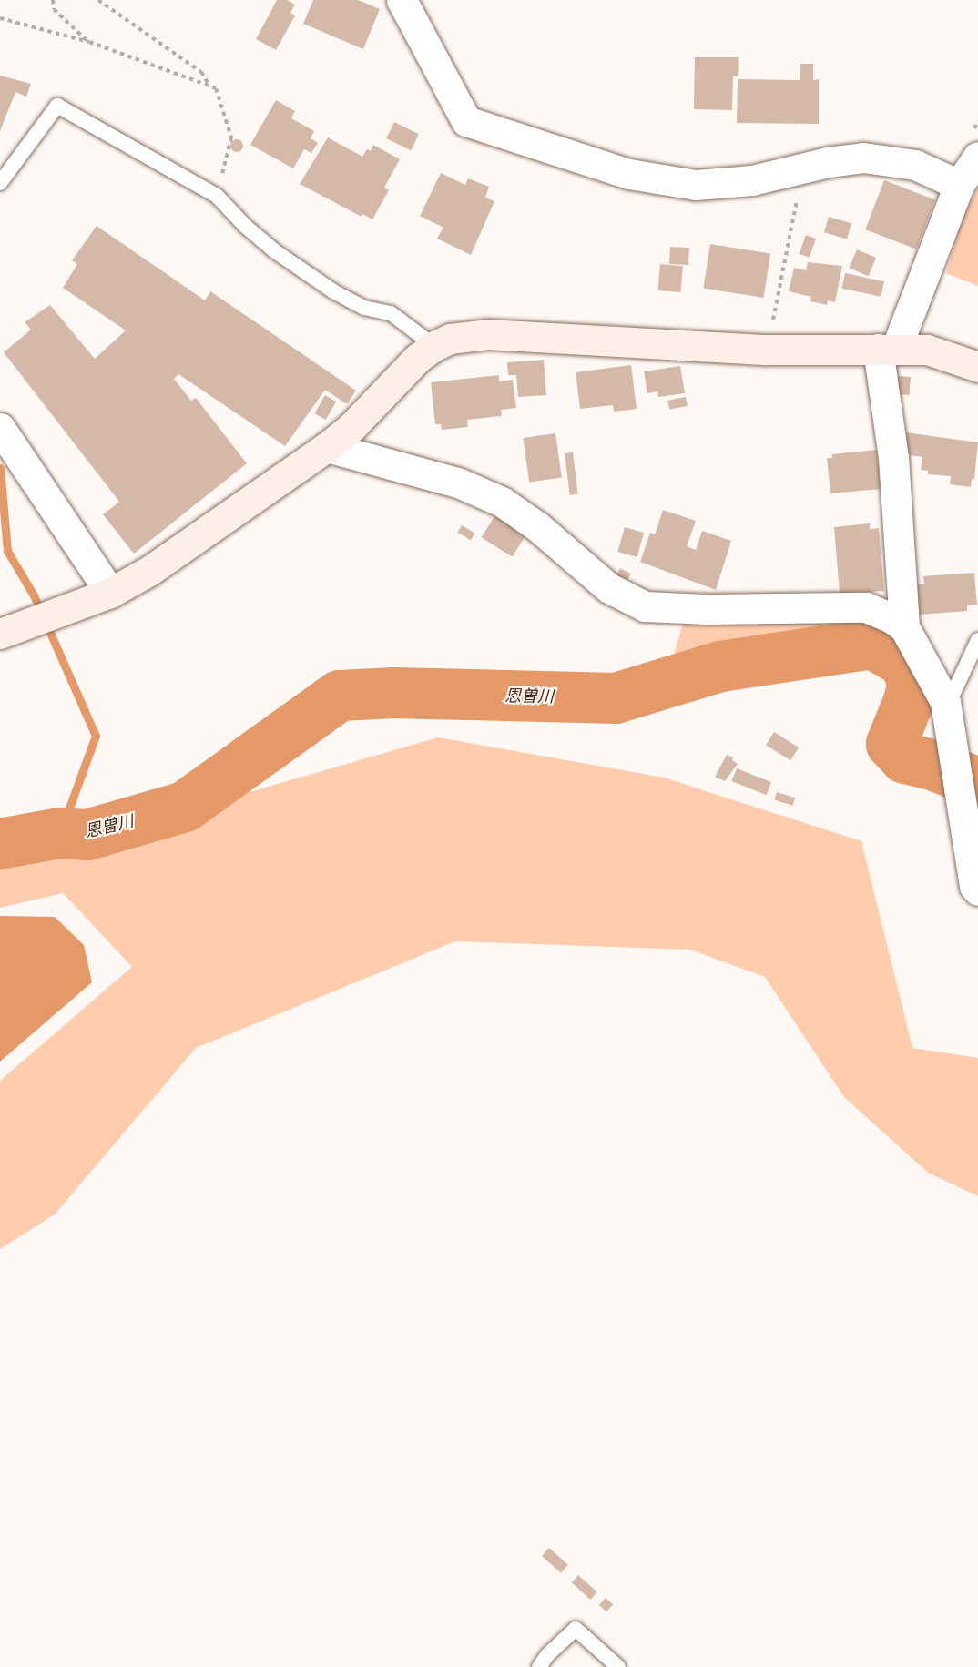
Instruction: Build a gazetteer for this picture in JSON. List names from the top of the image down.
{
  "water": ["恩曽川"]
}
